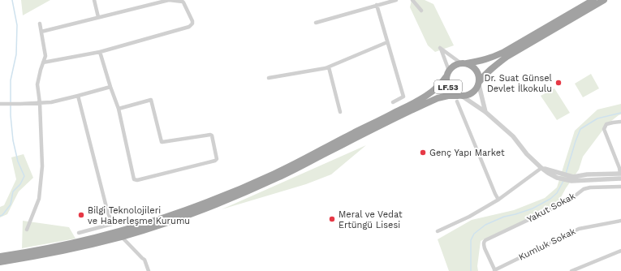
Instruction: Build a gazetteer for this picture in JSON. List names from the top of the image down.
{
  "streets": {
    "highway": ["LF.53"],
    "street": ["Yakut Sokak", "Kumluk Sokak"]
  },
  "crossings": [
    ["Yakut Sokak", "Kumluk Sokak"]
  ],
  "places": [
    "Dr. Suat Günsel Devlet İlkokulu",
    "Genç Yapı Market",
    "Bilgi Teknolojileri ve Haberleşme Kurumu",
    "Meral ve Vedat Ertüngü Lisesi"
  ]
}
